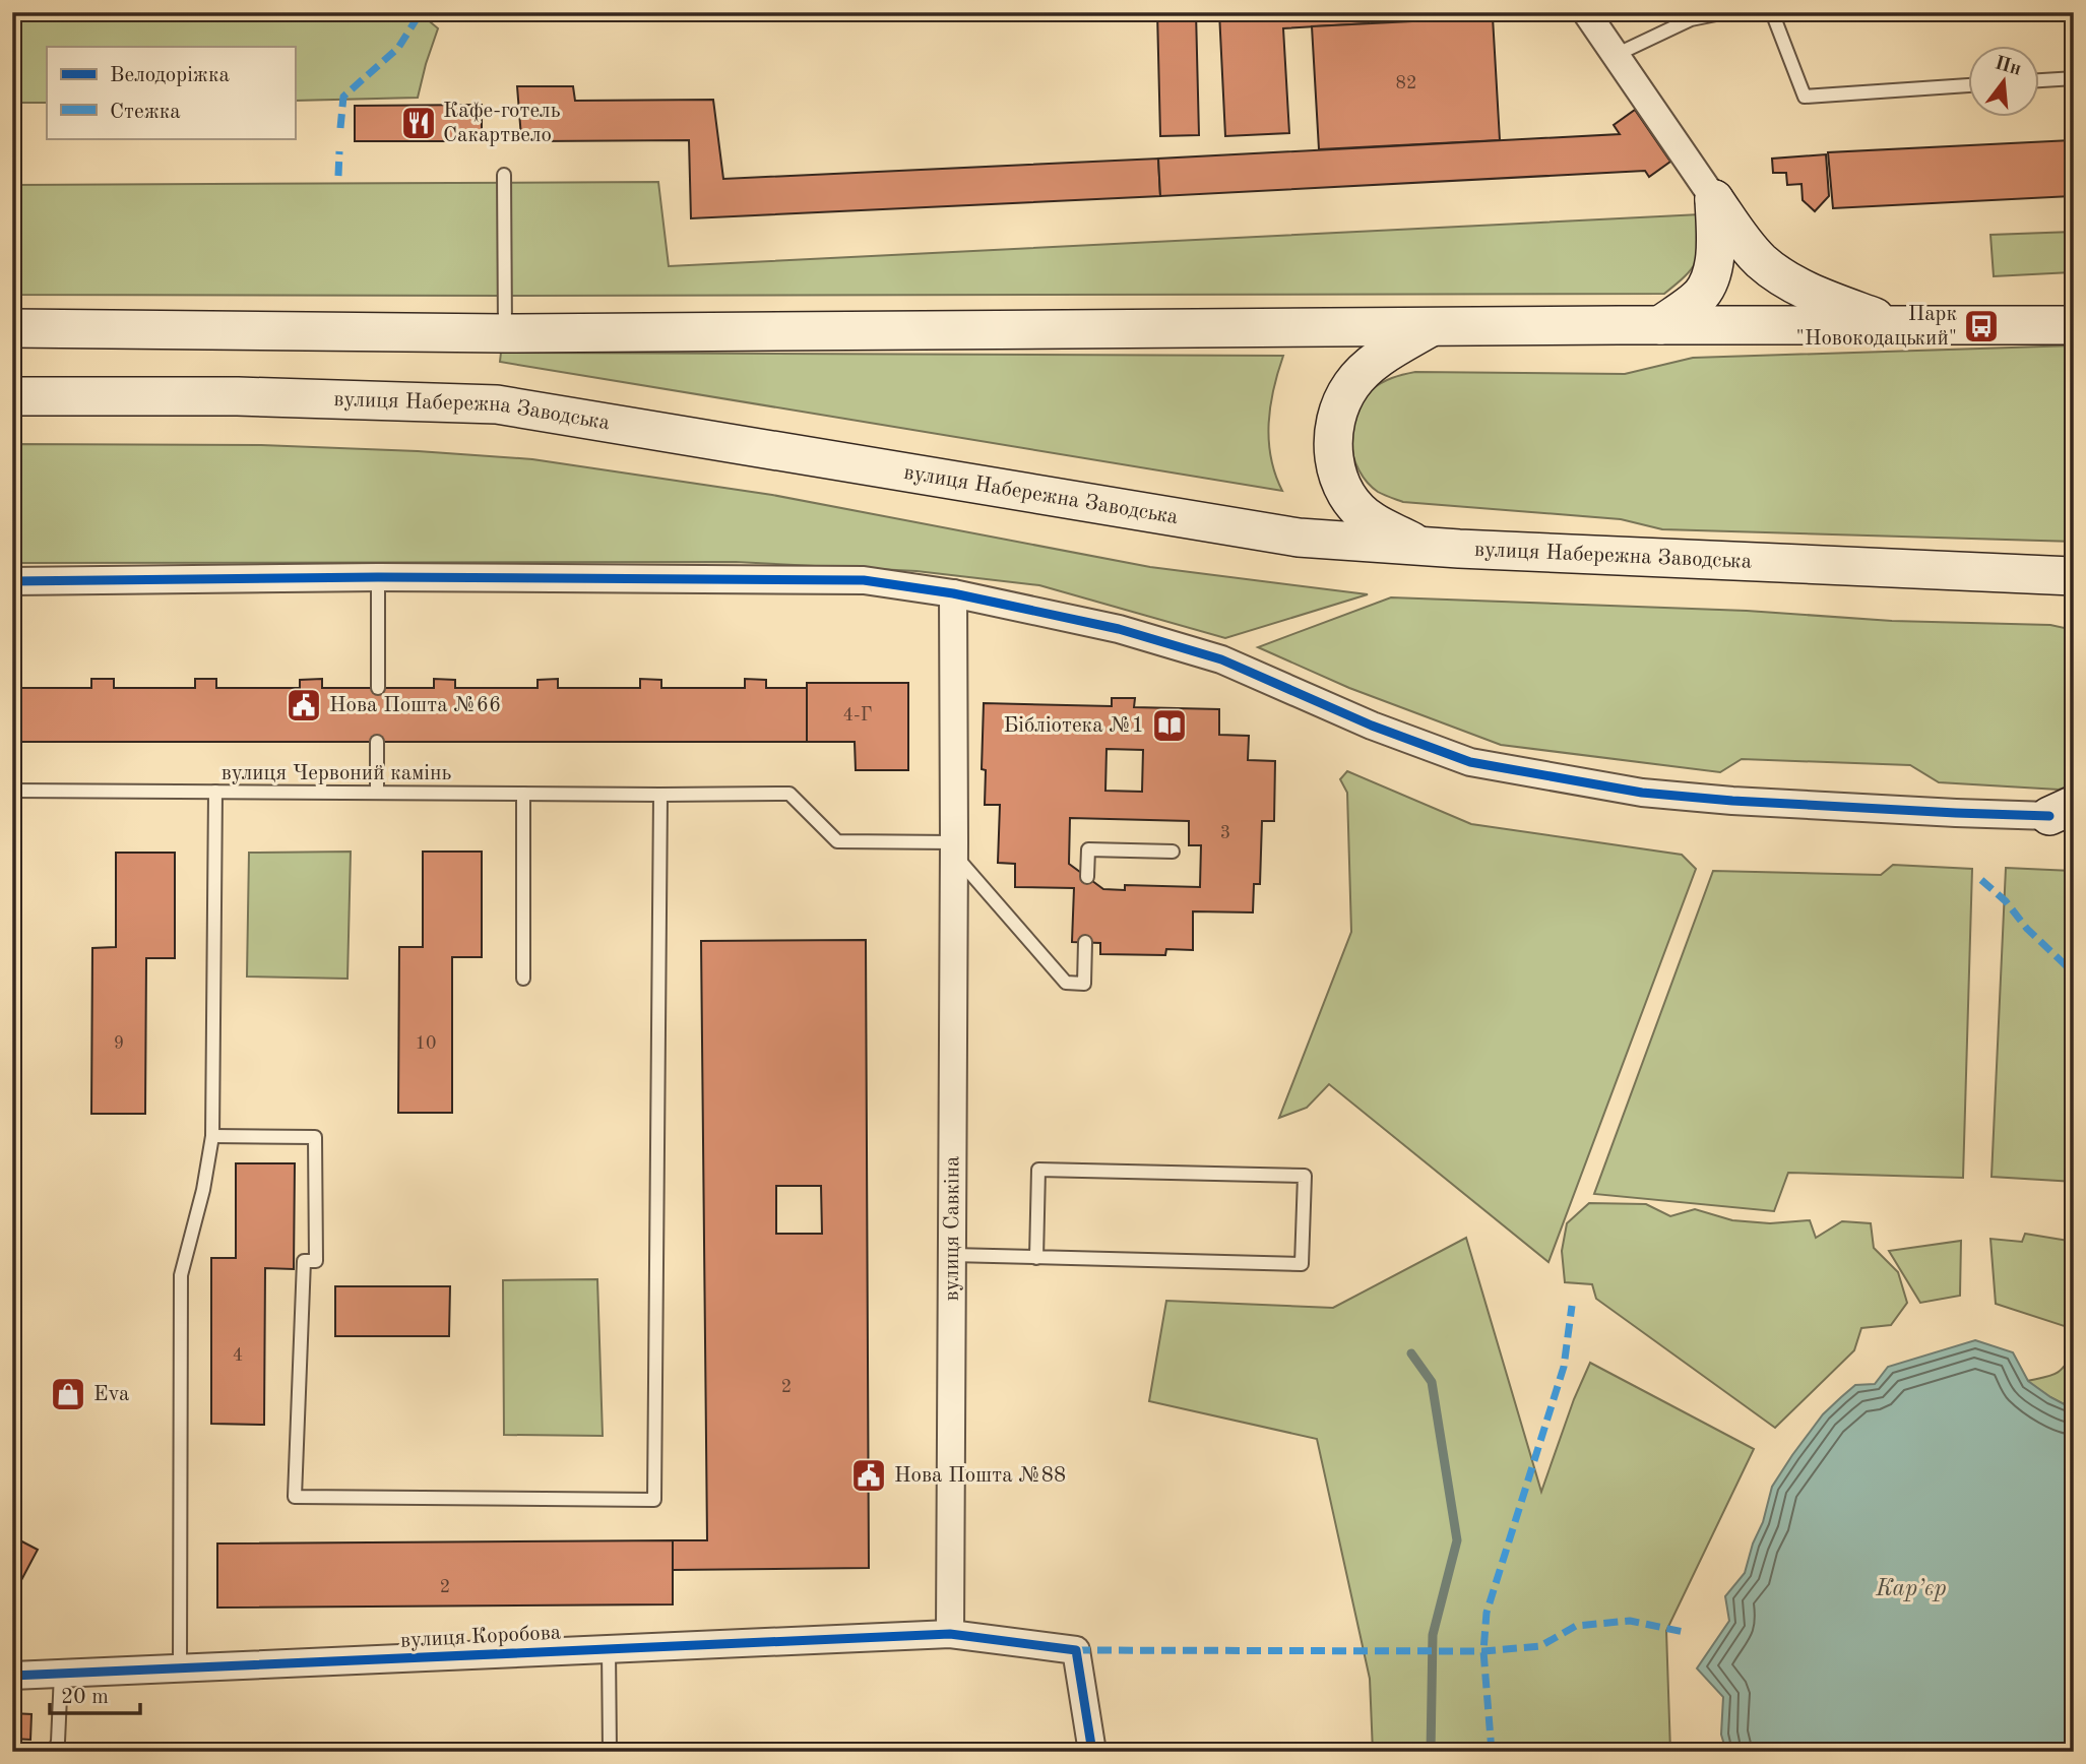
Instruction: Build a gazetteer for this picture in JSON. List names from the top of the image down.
{
  "streets": {
    "main road": ["вулиця Набережна Заводська"],
    "street": ["вулиця Савкіна", "вулиця Коробова"],
    "lane": ["вулиця Червоний камінь"]
  },
  "crossings": [
    ["вулиця Червоний камінь", "вулиця Савкіна"],
    ["вулиця Савкіна", "вулиця Коробова"]
  ],
  "water": ["Кар’єр"],
  "places": {
    "restaurant": ["Кафе-готель Сакартвело"],
    "bus stop": ["Парк \"Новокодацький\""],
    "public building": ["Нова Пошта №66", "Нова Пошта №88"],
    "library": ["Бібліотека №1"],
    "shop": ["Eva"]
  },
  "house_numbers": [
    "82",
    "4-Г",
    "3",
    "9",
    "10",
    "4",
    "2",
    "2"
  ],
  "legend": ["Велодоріжка", "Стежка"],
  "scale_bar": "20 m",
  "north": "top"
}
